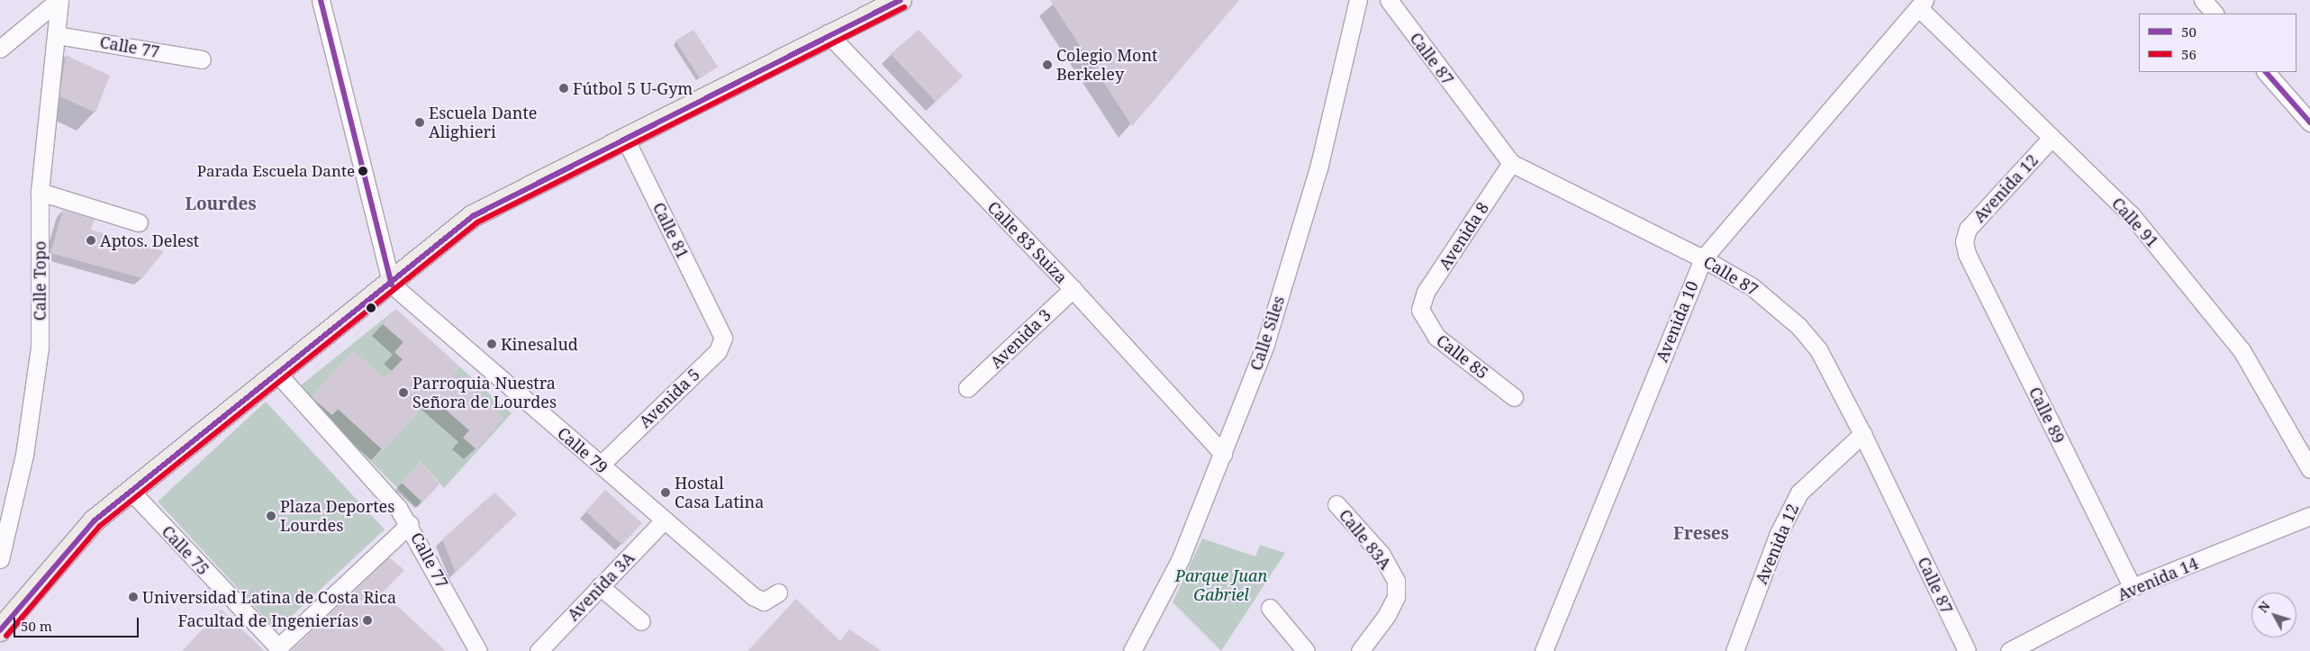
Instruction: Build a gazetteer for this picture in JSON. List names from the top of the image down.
{
  "streets": {
    "street": [
      "Calle 77",
      "Calle 87",
      "Avenida 12",
      "Calle 91",
      "Calle 81",
      "Avenida 8",
      "Calle 83 Suiza",
      "Calle Topo",
      "Avenida 10",
      "Calle Siles",
      "Avenida 3",
      "Calle 85",
      "Avenida 5",
      "Calle 89",
      "Calle 79",
      "Calle 83A",
      "Calle 75",
      "Avenida 14",
      "Avenida 3A"
    ]
  },
  "crossings": [
    ["Calle 77", "Calle Topo"],
    ["Calle 77", "Calle 75"],
    ["Calle 87", "Avenida 12"],
    ["Calle 87", "Avenida 8"],
    ["Calle 87", "Avenida 10"],
    ["Avenida 12", "Calle 91"],
    ["Avenida 12", "Calle 89"],
    ["Calle 91", "Avenida 10"],
    ["Calle 81", "Avenida 5"],
    ["Avenida 8", "Calle 85"],
    ["Calle 83 Suiza", "Calle Siles"],
    ["Calle 83 Suiza", "Avenida 3"],
    ["Avenida 5", "Calle 79"],
    ["Calle 89", "Avenida 14"],
    ["Calle 79", "Avenida 3A"]
  ],
  "districts": ["Lourdes", "Freses"],
  "parks": ["Parque Juan Gabriel"],
  "places": [
    "Colegio Mont Berkeley",
    "Fútbol 5 U-Gym",
    "Escuela Dante Alighieri",
    "Parada Escuela Dante",
    "Aptos. Delest",
    "Kinesalud",
    "Parroquia Nuestra Señora de Lourdes",
    "Hostal Casa Latina",
    "Plaza Deportes Lourdes",
    "Universidad Latina de Costa Rica",
    "Facultad de Ingenierías"
  ],
  "lines": ["transit line 50", "transit line 56"],
  "legend": ["50", "56"],
  "scale_bar": "50 m",
  "north": "top left"
}
